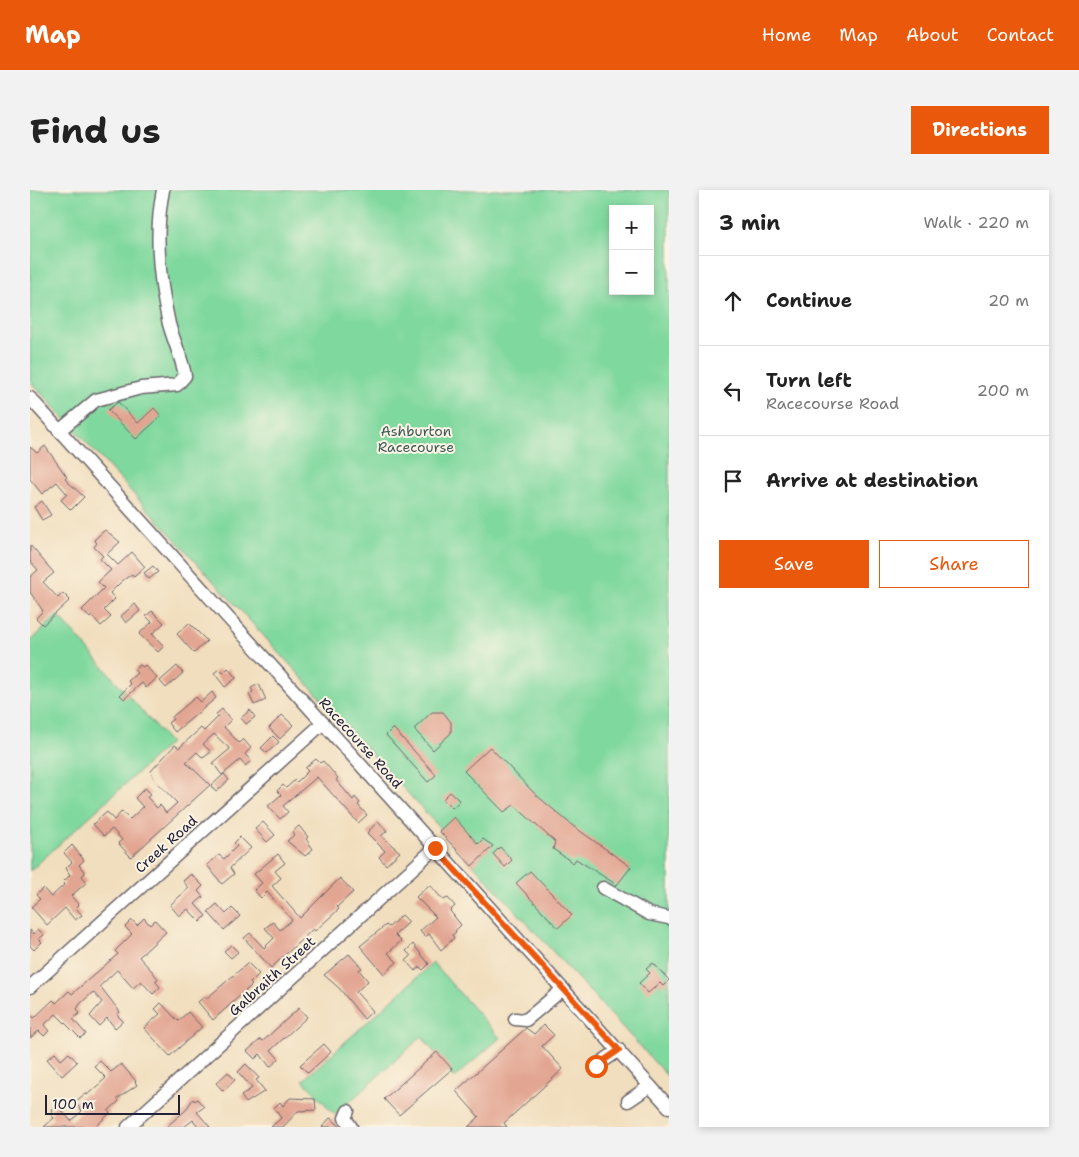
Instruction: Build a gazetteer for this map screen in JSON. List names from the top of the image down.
{
  "streets": {
    "street": ["Racecourse Road", "Creek Road", "Galbraith Street"]
  },
  "crossings": [
    ["Racecourse Road", "Creek Road"],
    ["Racecourse Road", "Galbraith Street"]
  ],
  "parks": ["Ashburton Racecourse"],
  "scale_bar": "100 m",
  "page": {
    "header": "Map",
    "nav": [
      "Home",
      "Map",
      "About",
      "Contact"
    ],
    "buttons": [
      "Directions",
      ["Save", "Share"]
    ],
    "title": "Find us",
    "heading": ["3 min", "Walk · 220 m"],
    "map_buttons": ["+", "−"],
    "list": [
      ["Continue", "20 m"],
      ["Turn left", "Racecourse Road", "200 m"],
      "Arrive at destination"
    ],
    "scale": "100 m"
  }
}
